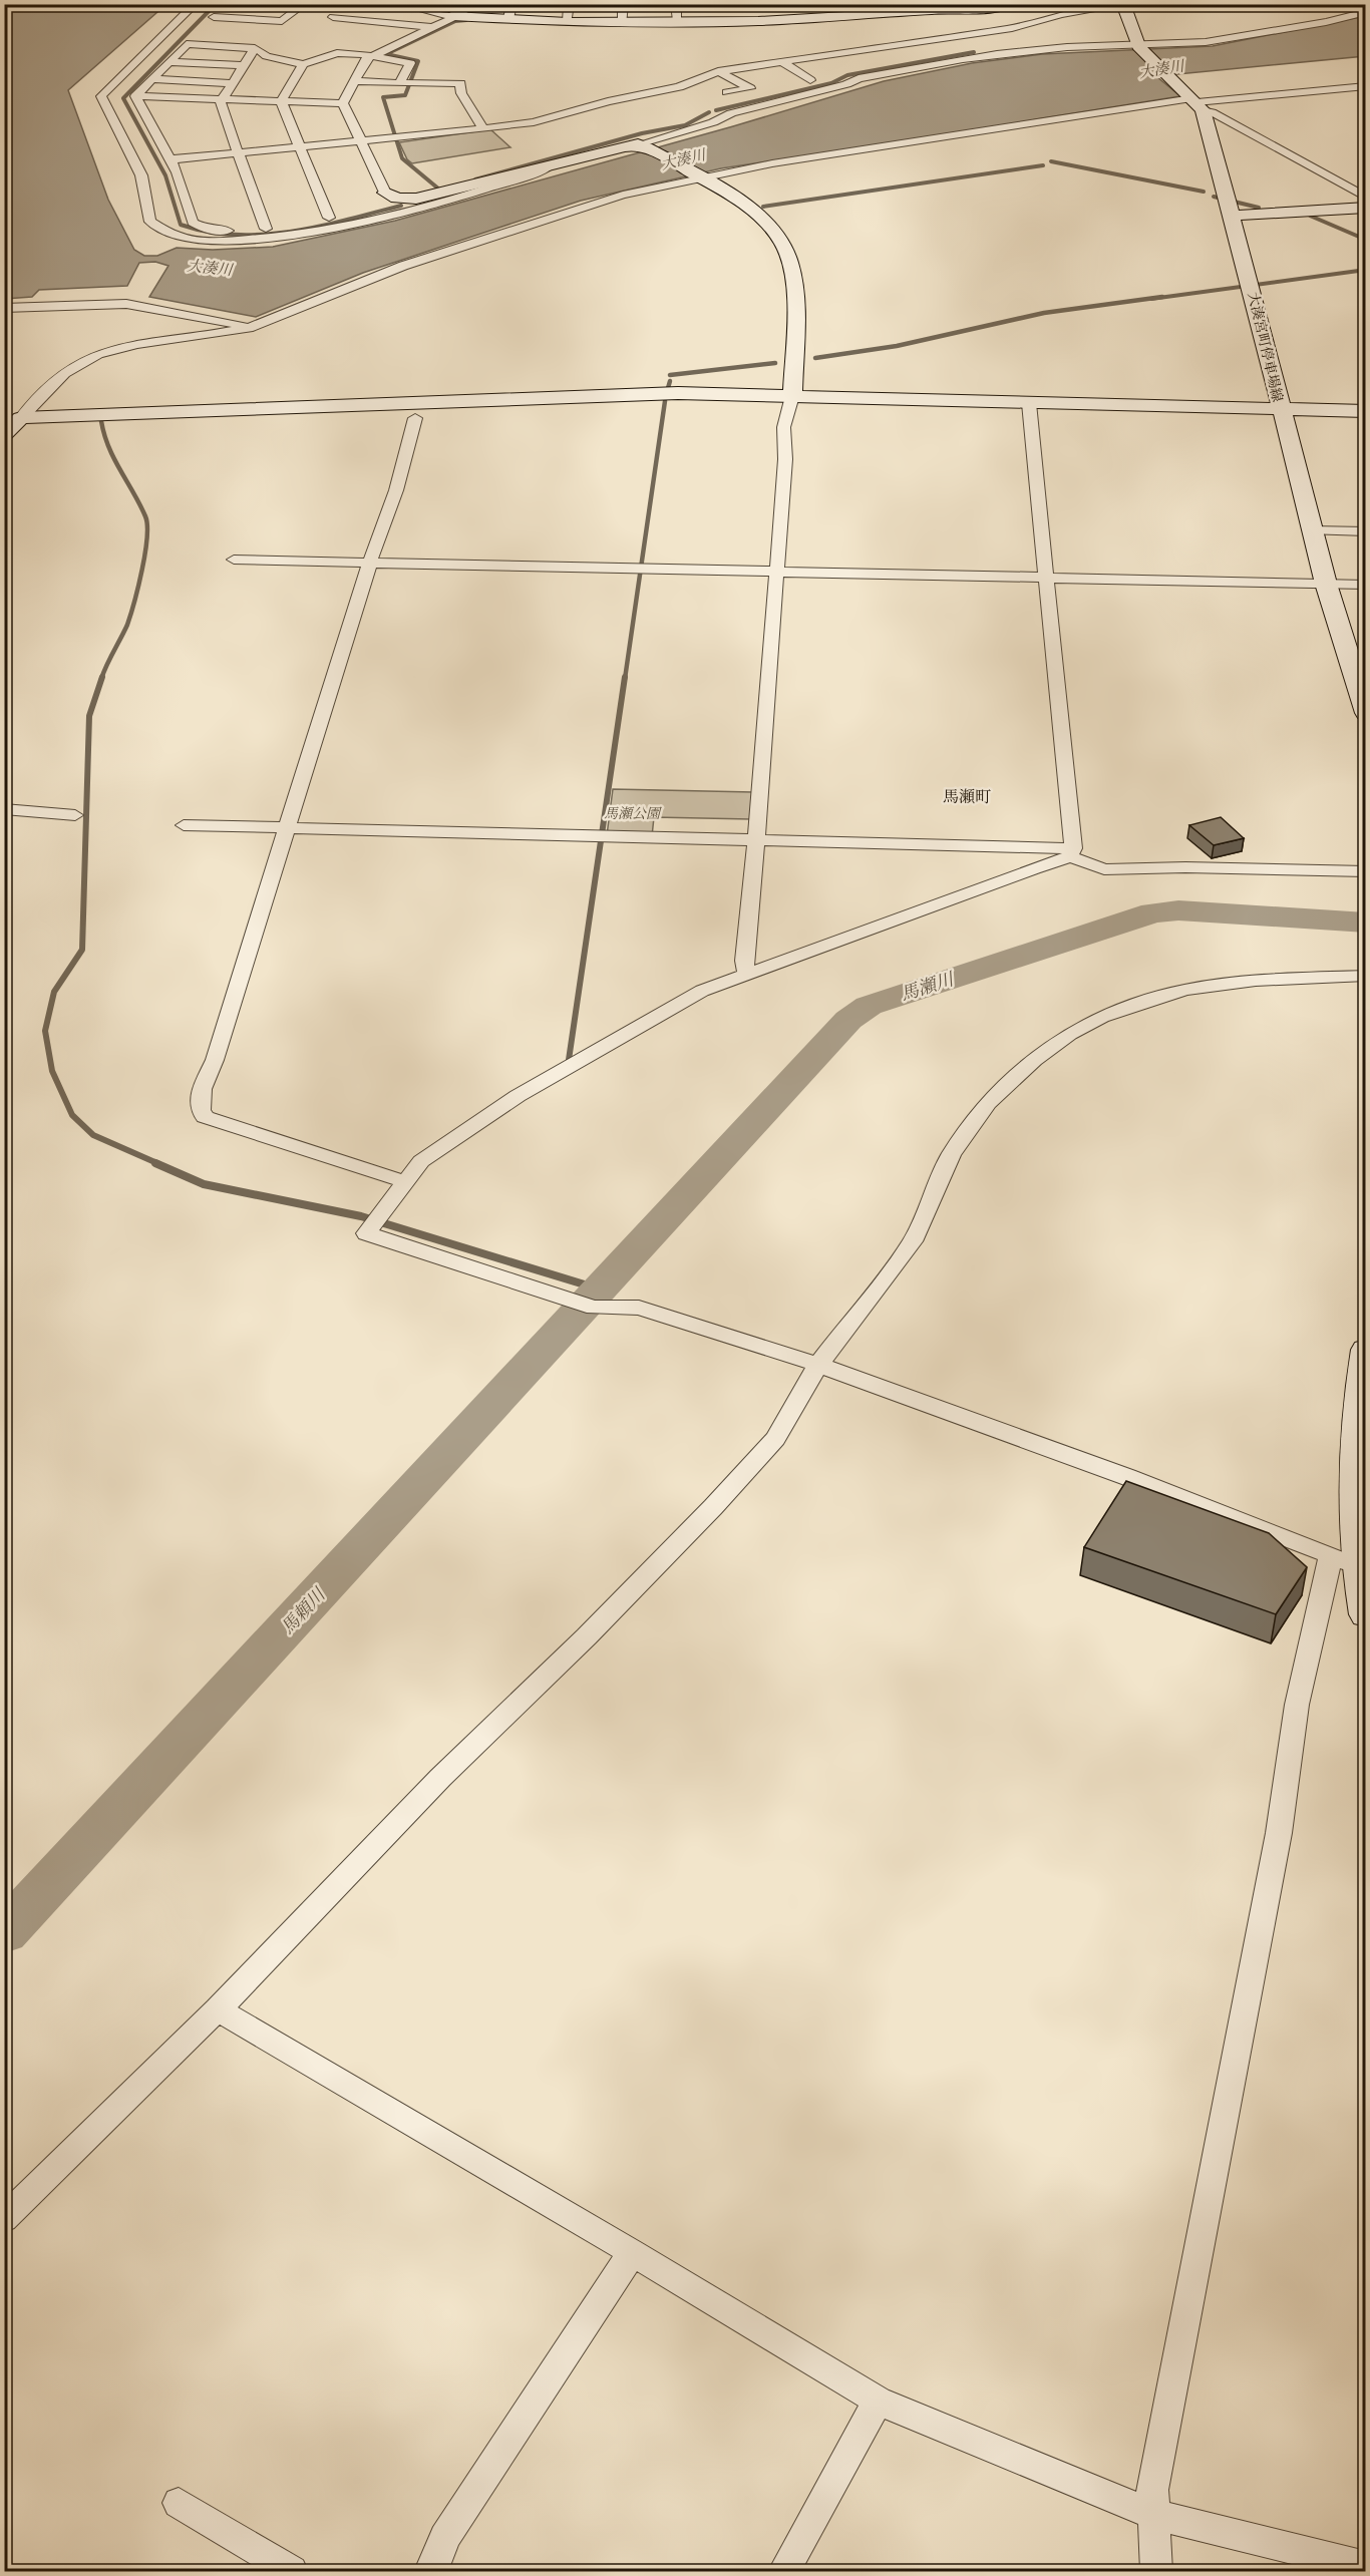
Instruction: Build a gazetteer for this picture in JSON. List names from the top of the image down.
{
  "streets": {
    "street": ["大湊宮町停車場線"]
  },
  "districts": ["馬瀬町"],
  "water": ["大湊川", "馬瀬川", "馬頼川"],
  "parks": ["馬瀬公園"]
}
